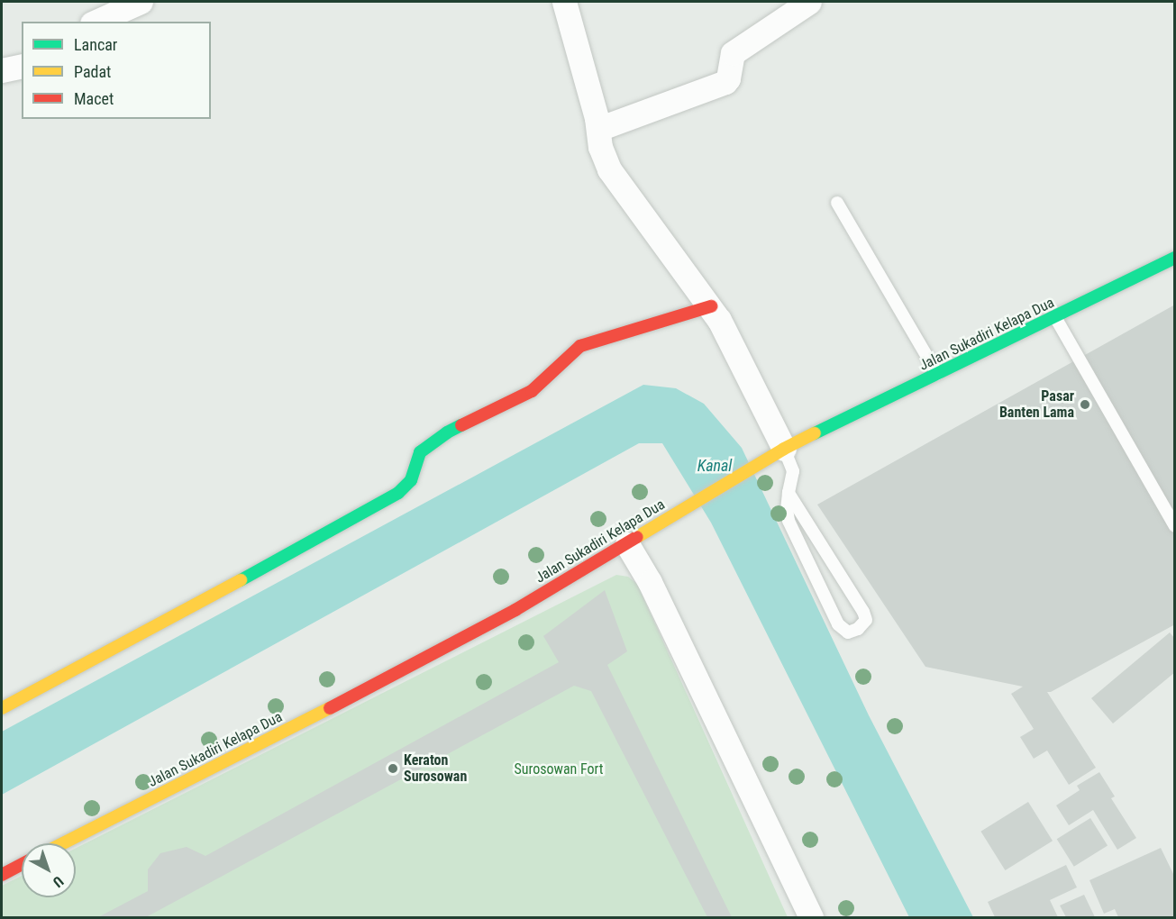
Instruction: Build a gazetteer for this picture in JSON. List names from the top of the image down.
{
  "streets": {
    "main road": ["Jalan Sukadiri Kelapa Dua"]
  },
  "water": ["Kanal"],
  "parks": ["Surosowan Fort"],
  "places": ["Pasar Banten Lama", "Keraton Surosowan"],
  "legend": ["Lancar", "Padat", "Macet"],
  "north": "bottom right"
}
